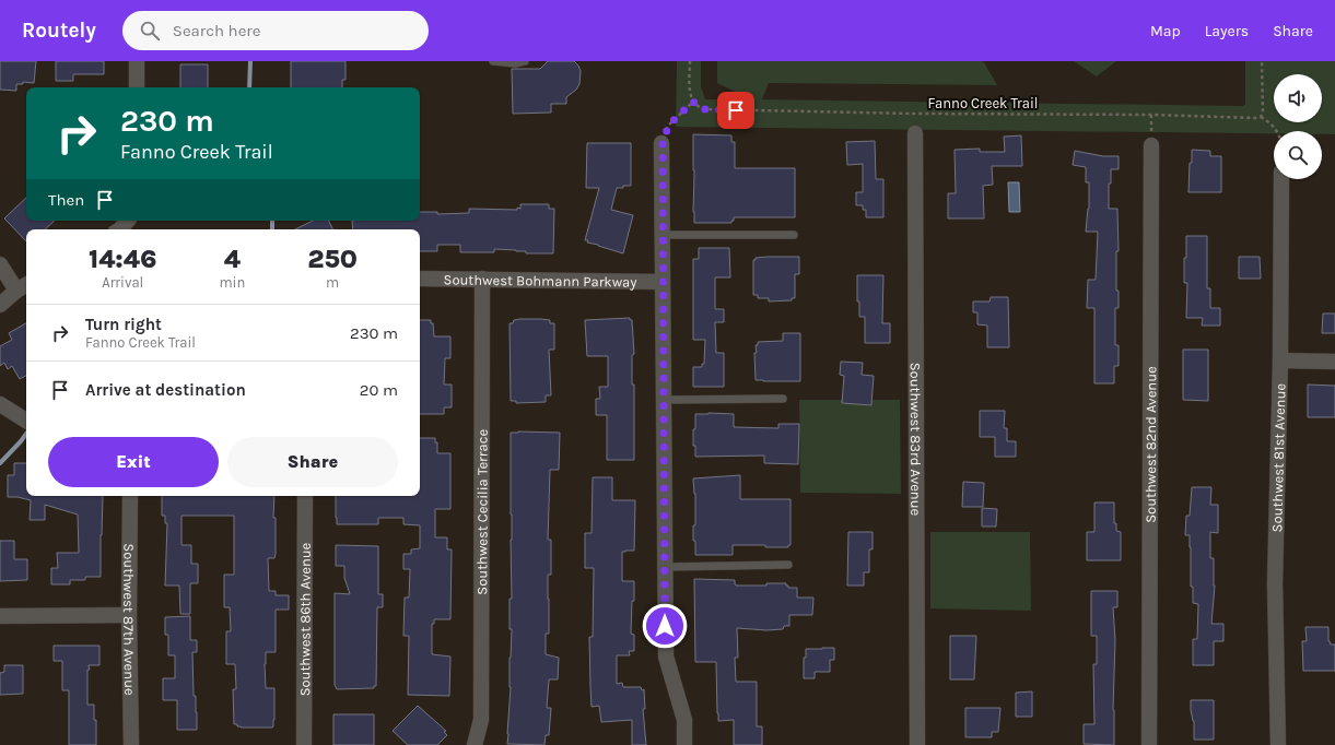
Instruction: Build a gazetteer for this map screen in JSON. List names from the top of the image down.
{
  "streets": {
    "street": [
      "Southwest Bohmann Parkway",
      "Southwest 83rd Avenue",
      "Southwest 82nd Avenue",
      "Southwest 81st Avenue",
      "Southwest Cecilia Terrace",
      "Southwest 86th Avenue",
      "Southwest 87th Avenue"
    ],
    "path": ["Fanno Creek Trail"]
  },
  "crossings": [
    ["Southwest Bohmann Parkway", "Southwest Cecilia Terrace"]
  ],
  "page": {
    "header": "Routely",
    "search": "Search here",
    "nav": ["Map", "Layers", "Share"],
    "turn": ["230 m", "Fanno Creek Trail"],
    "then": "Then",
    "eta": [
      "14:46",
      "Arrival",
      "4",
      "min",
      "250",
      "m"
    ],
    "list": [
      {
        "name": "Turn right",
        "note": "Fanno Creek Trail",
        "value": "230 m"
      },
      {
        "name": "Arrive at destination",
        "value": "20 m"
      }
    ],
    "buttons": ["Exit", "Share"]
  }
}
